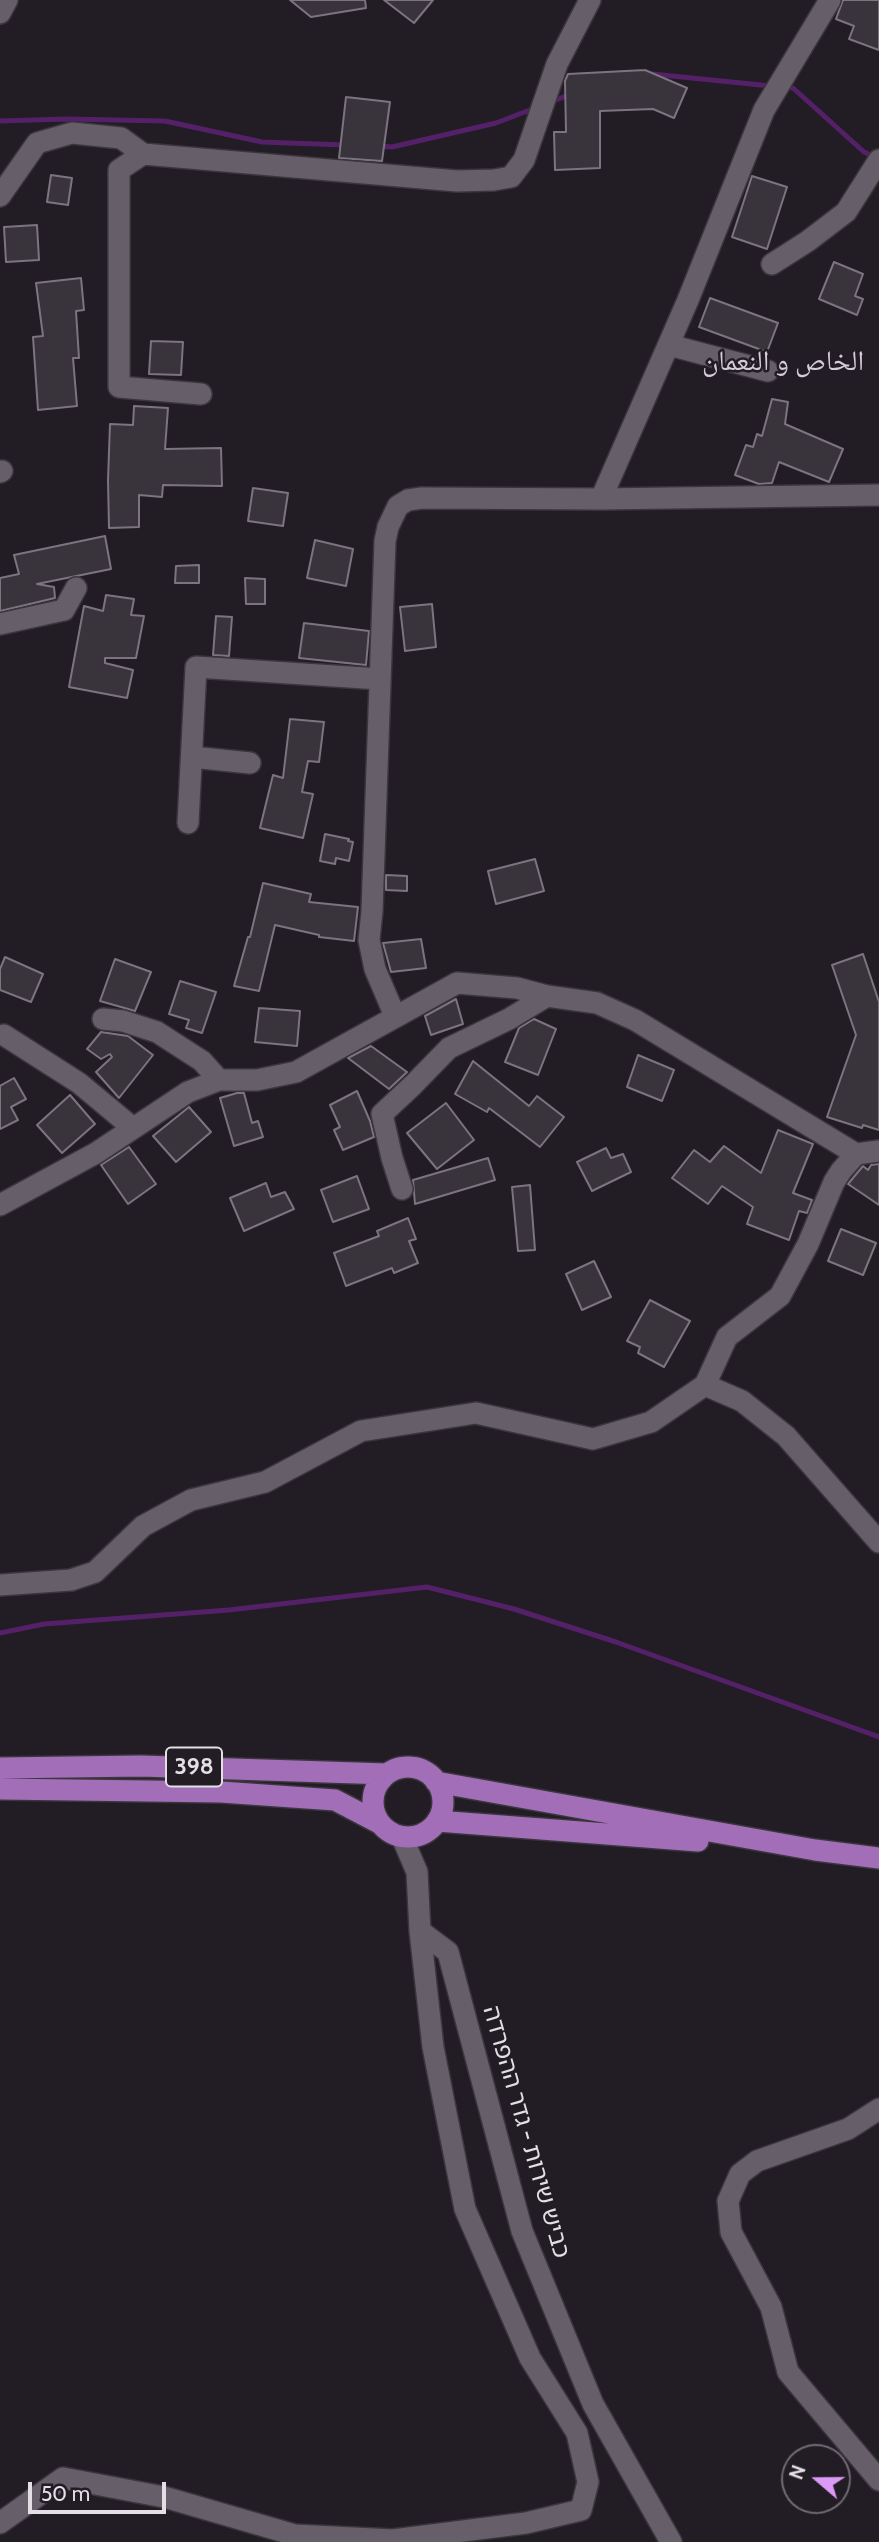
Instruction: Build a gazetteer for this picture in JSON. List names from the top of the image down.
{
  "streets": {
    "main road": ["398"],
    "street": ["כביש שירות - גדר ההפרדה"]
  },
  "districts": ["الخاص و النعمان"],
  "scale_bar": "50 m",
  "north": "left"
}
